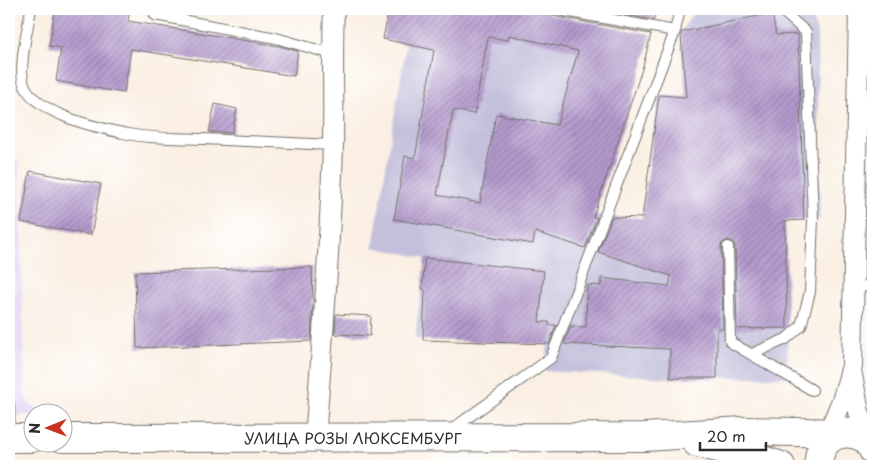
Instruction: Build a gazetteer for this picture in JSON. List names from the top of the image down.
{
  "streets": {
    "street": ["УЛИЦА РОЗЫ ЛЮКСЕМБУРГ"]
  },
  "scale_bar": "20 m",
  "north": "left"
}
